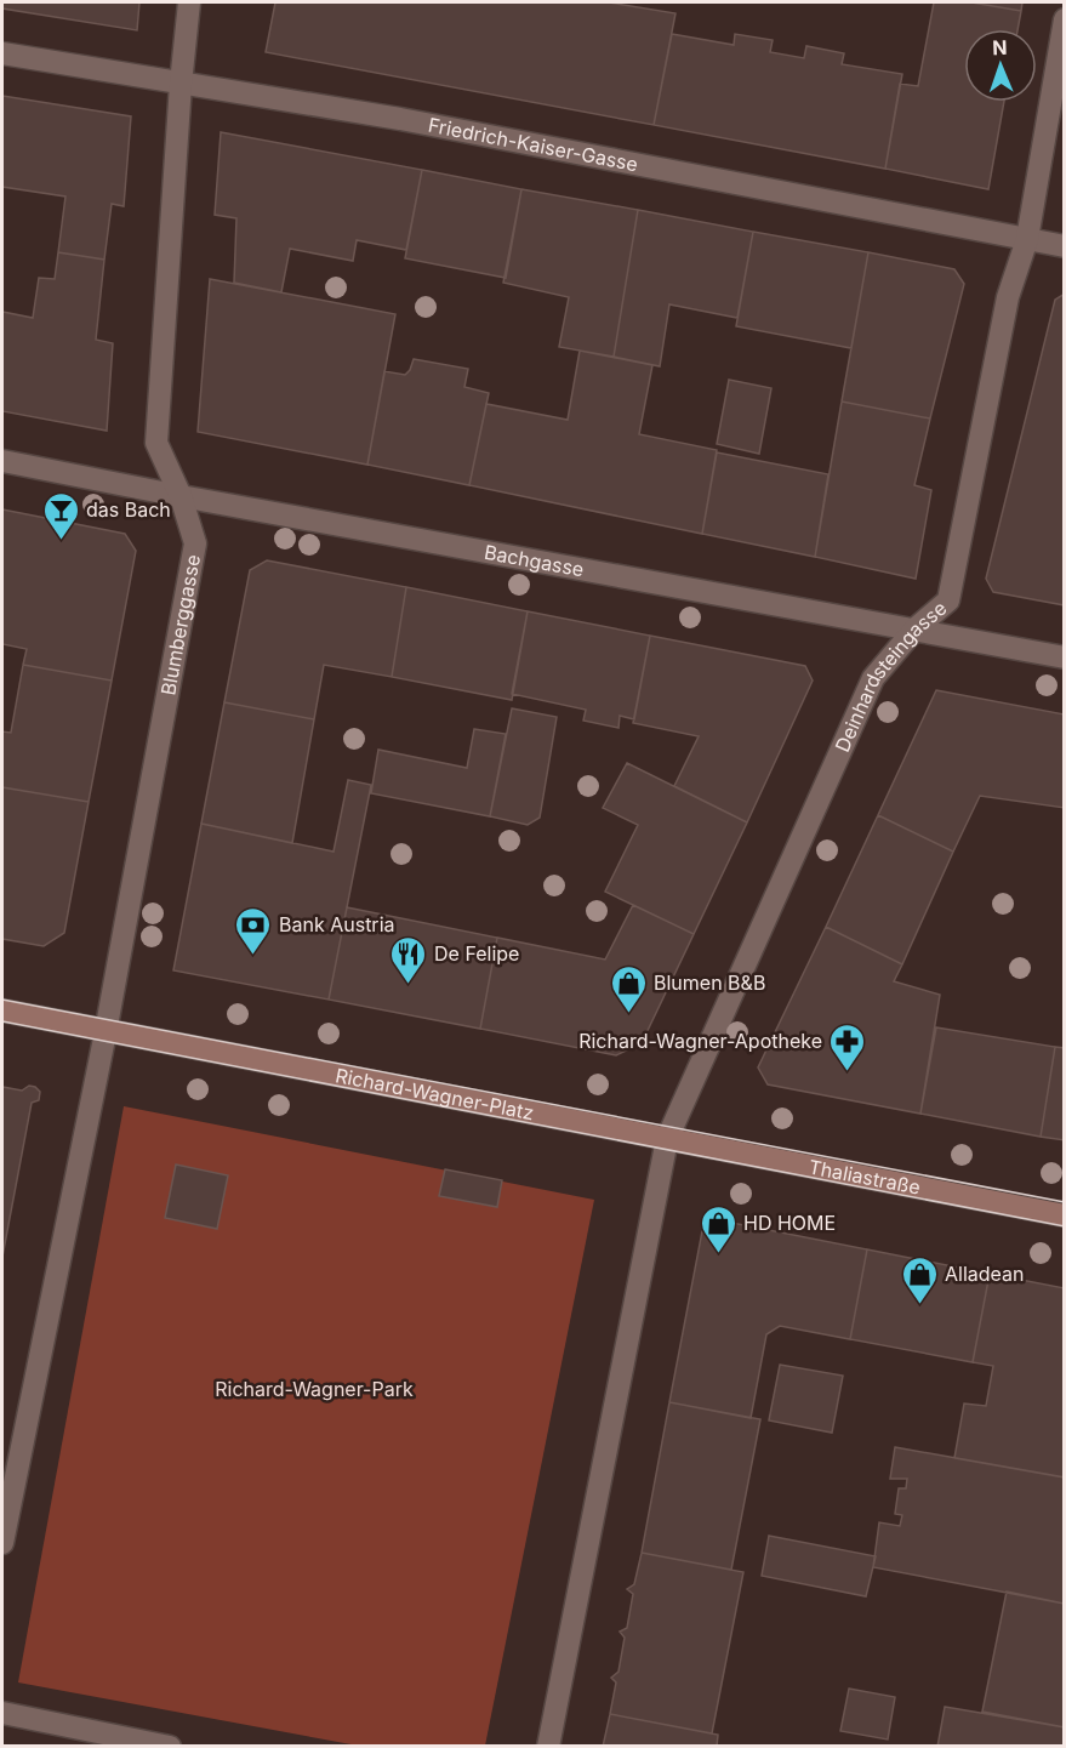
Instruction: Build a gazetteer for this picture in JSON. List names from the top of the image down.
{
  "streets": {
    "main road": ["Richard-Wagner-Platz", "Thaliastraße"],
    "street": [
      "Friedrich-Kaiser-Gasse",
      "Bachgasse",
      "Blumberggasse",
      "Deinhardsteingasse"
    ]
  },
  "crossings": [
    ["Friedrich-Kaiser-Gasse", "Blumberggasse"],
    ["Friedrich-Kaiser-Gasse", "Deinhardsteingasse"],
    ["Bachgasse", "Blumberggasse"],
    ["Bachgasse", "Deinhardsteingasse"],
    ["Blumberggasse", "Richard-Wagner-Platz"],
    ["Deinhardsteingasse", "Richard-Wagner-Platz"],
    ["Deinhardsteingasse", "Thaliastraße"],
    ["Richard-Wagner-Platz", "Thaliastraße"]
  ],
  "parks": ["Richard-Wagner-Park"],
  "places": {
    "bar": ["das Bach"],
    "bank": ["Bank Austria"],
    "restaurant": ["De Felipe"],
    "shop": ["Blumen B&B", "HD HOME", "Alladean"],
    "pharmacy": ["Richard-Wagner-Apotheke"]
  },
  "north": "top"
}
